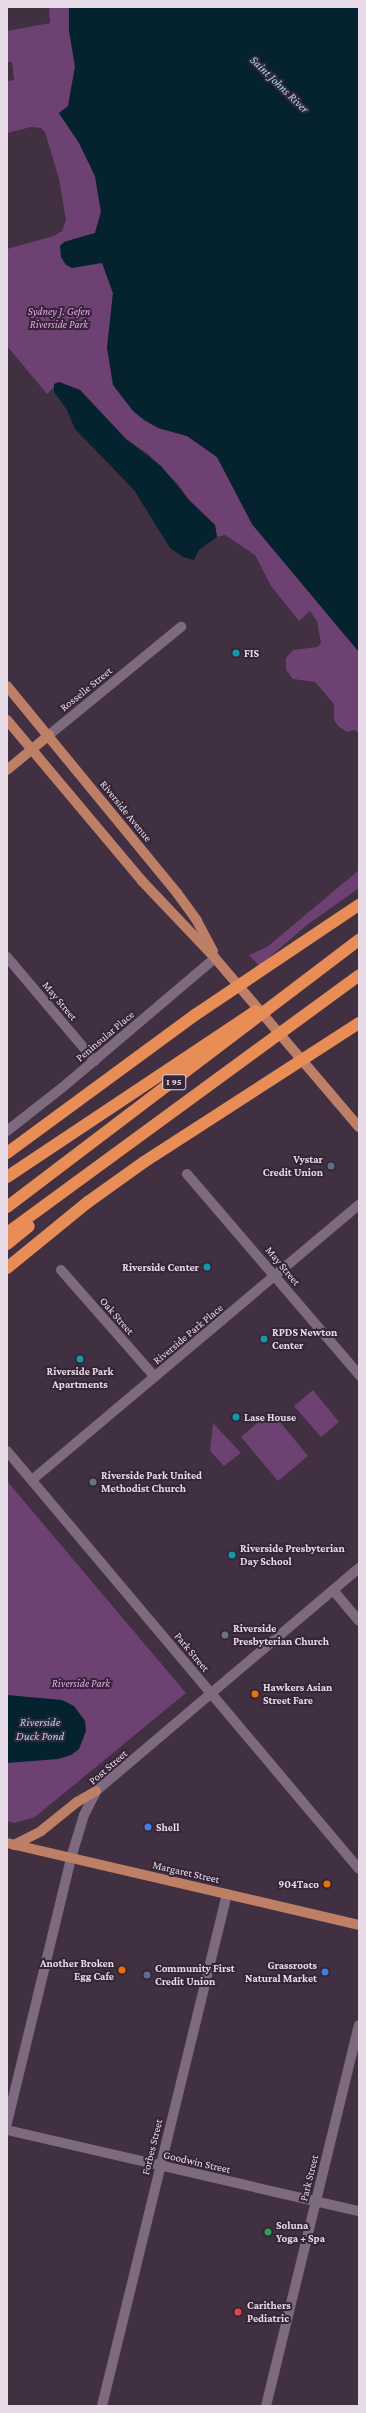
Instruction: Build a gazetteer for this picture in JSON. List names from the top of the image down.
{
  "streets": {
    "highway": ["I 95"],
    "main road": ["Rosselle Street", "Riverside Avenue", "Margaret Street"],
    "street": [
      "May Street",
      "Peninsular Place",
      "Oak Street",
      "Riverside Park Place",
      "Park Street",
      "Post Street",
      "Forbes Street",
      "Goodwin Street"
    ]
  },
  "crossings": [
    ["Rosselle Street", "Riverside Avenue"],
    ["Riverside Avenue", "Peninsular Place"],
    ["May Street", "Peninsular Place"],
    ["May Street", "Riverside Park Place"],
    ["Oak Street", "Riverside Park Place"],
    ["Riverside Park Place", "Park Street"],
    ["Park Street", "Post Street"],
    ["Park Street", "Goodwin Street"],
    ["Post Street", "Margaret Street"],
    ["Margaret Street", "Forbes Street"],
    ["Forbes Street", "Goodwin Street"]
  ],
  "water": ["Saint Johns River", "Riverside Duck Pond"],
  "parks": ["Sydney J. Gefen Riverside Park", "Riverside Park"],
  "places": [
    "FIS",
    "Vystar Credit Union",
    "Riverside Center",
    "RPDS Newton Center",
    "Riverside Park Apartments",
    "Lase House",
    "Riverside Park United Methodist Church",
    "Riverside Presbyterian Day School",
    "Riverside Presbyterian Church",
    "Hawkers Asian Street Fare",
    "Shell",
    "904Taco",
    "Another Broken Egg Cafe",
    "Grassroots Natural Market",
    "Community First Credit Union",
    "Soluna Yoga + Spa",
    "Carithers Pediatric"
  ]
}
